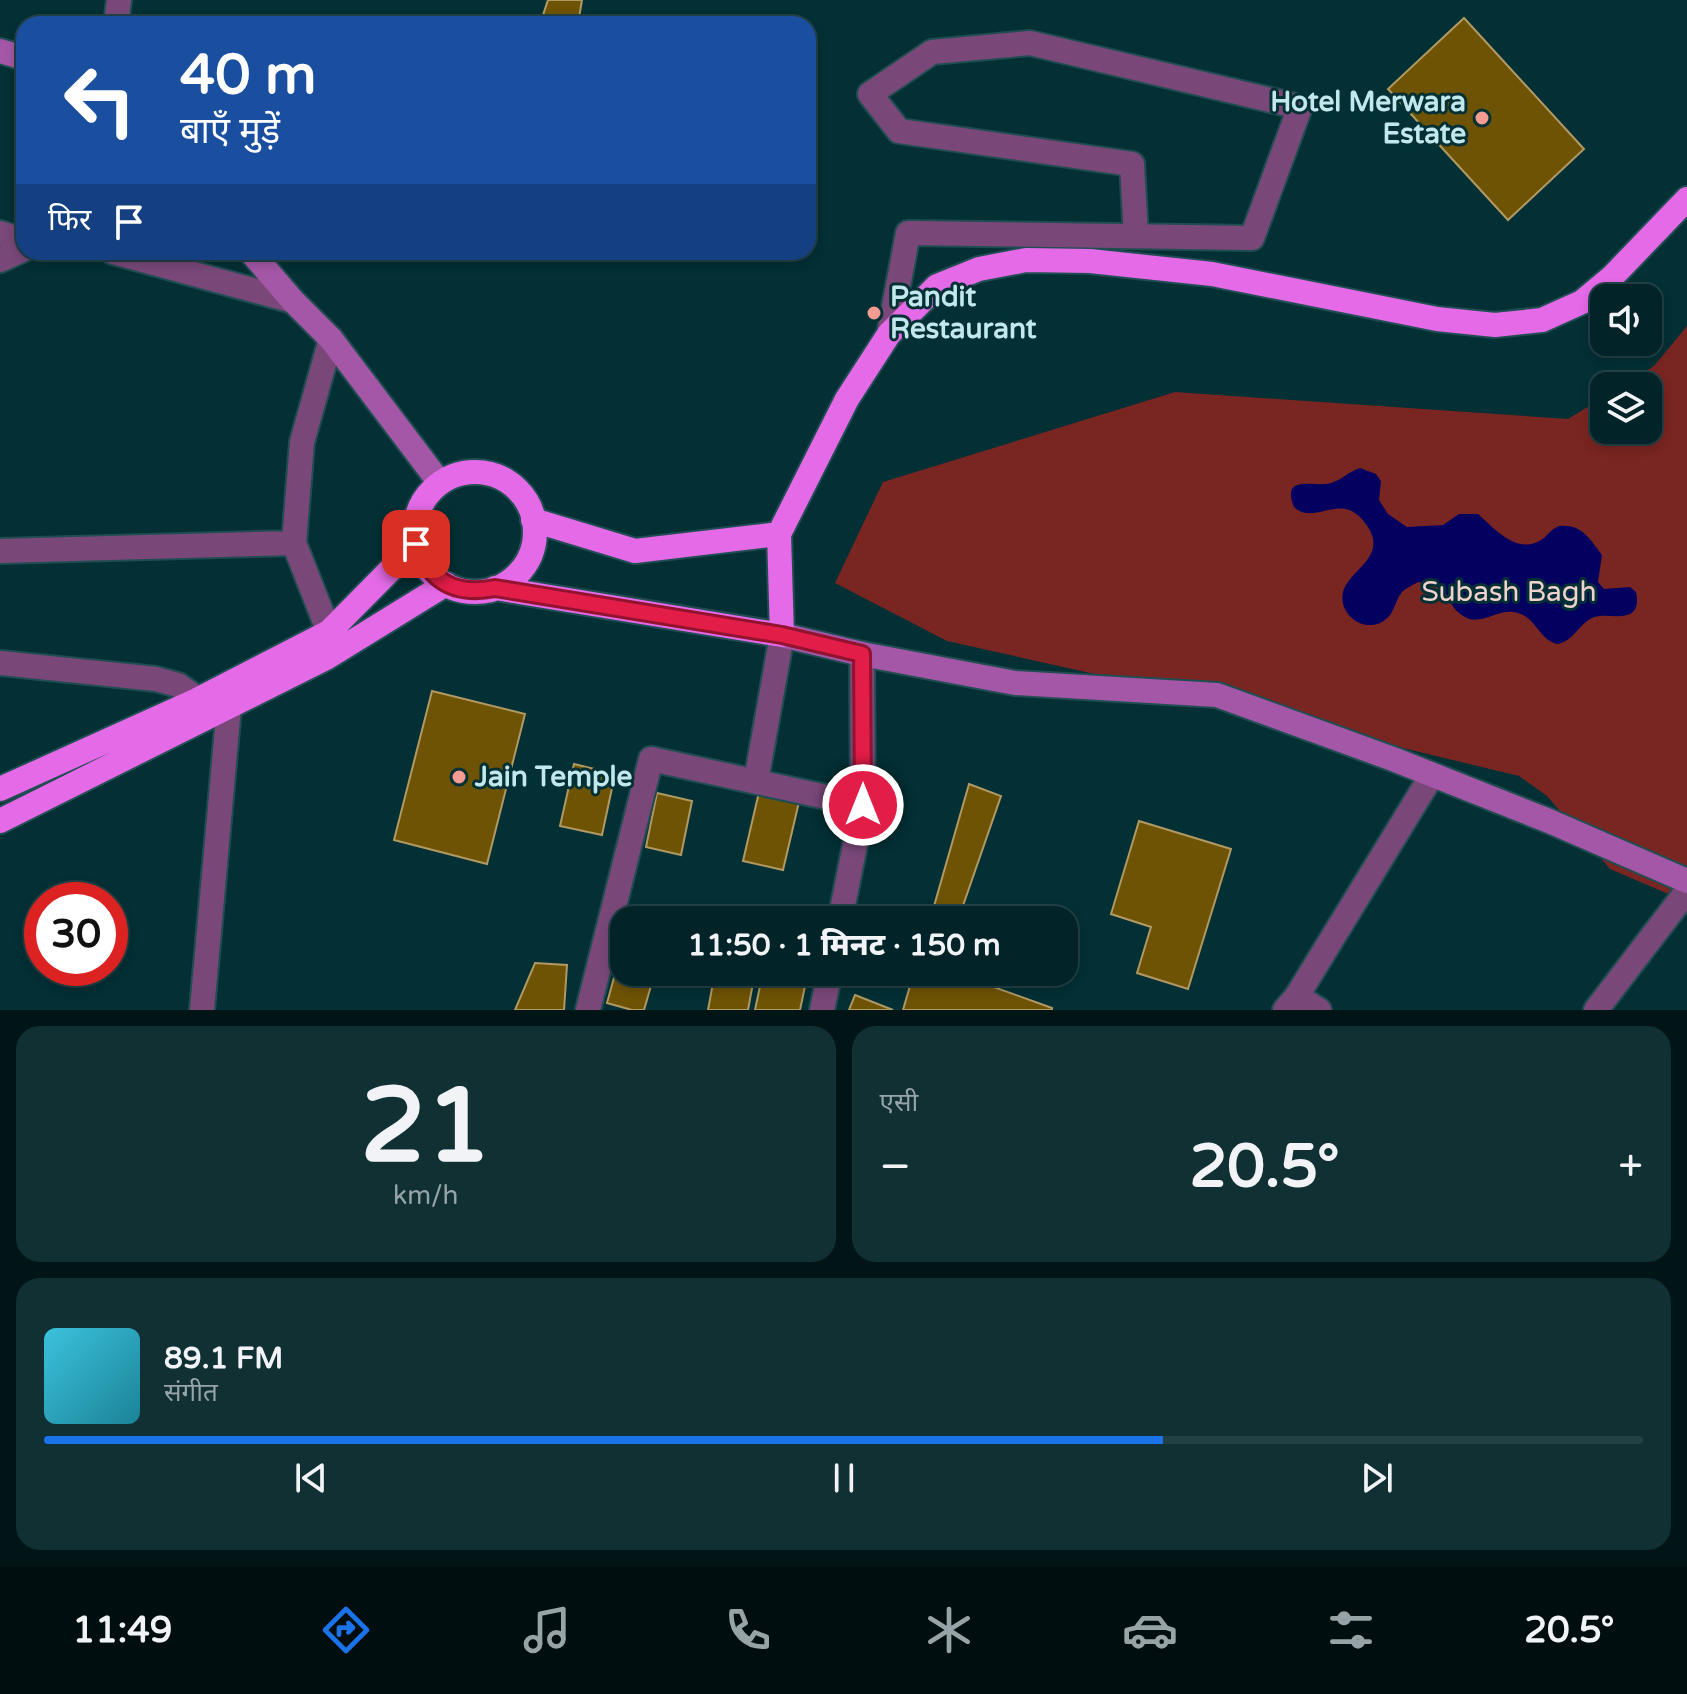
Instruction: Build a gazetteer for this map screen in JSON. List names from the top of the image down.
{
  "parks": ["Subash Bagh"],
  "places": ["Hotel Merwara Estate", "Pandit Restaurant", "Jain Temple"],
  "page": {
    "turn": ["40 m", "बाएँ मुड़ें"],
    "then": "फिर",
    "limit": "30",
    "trip": "11:50 · 1 मिनट · 150 m",
    "tile": [
      ["21", "km/h"],
      "एसी"
    ],
    "heat": ["−", "20.5°", "+"],
    "song": ["89.1 FM", "संगीत"],
    "tabs": ["11:49", "20.5°"]
  }
}
